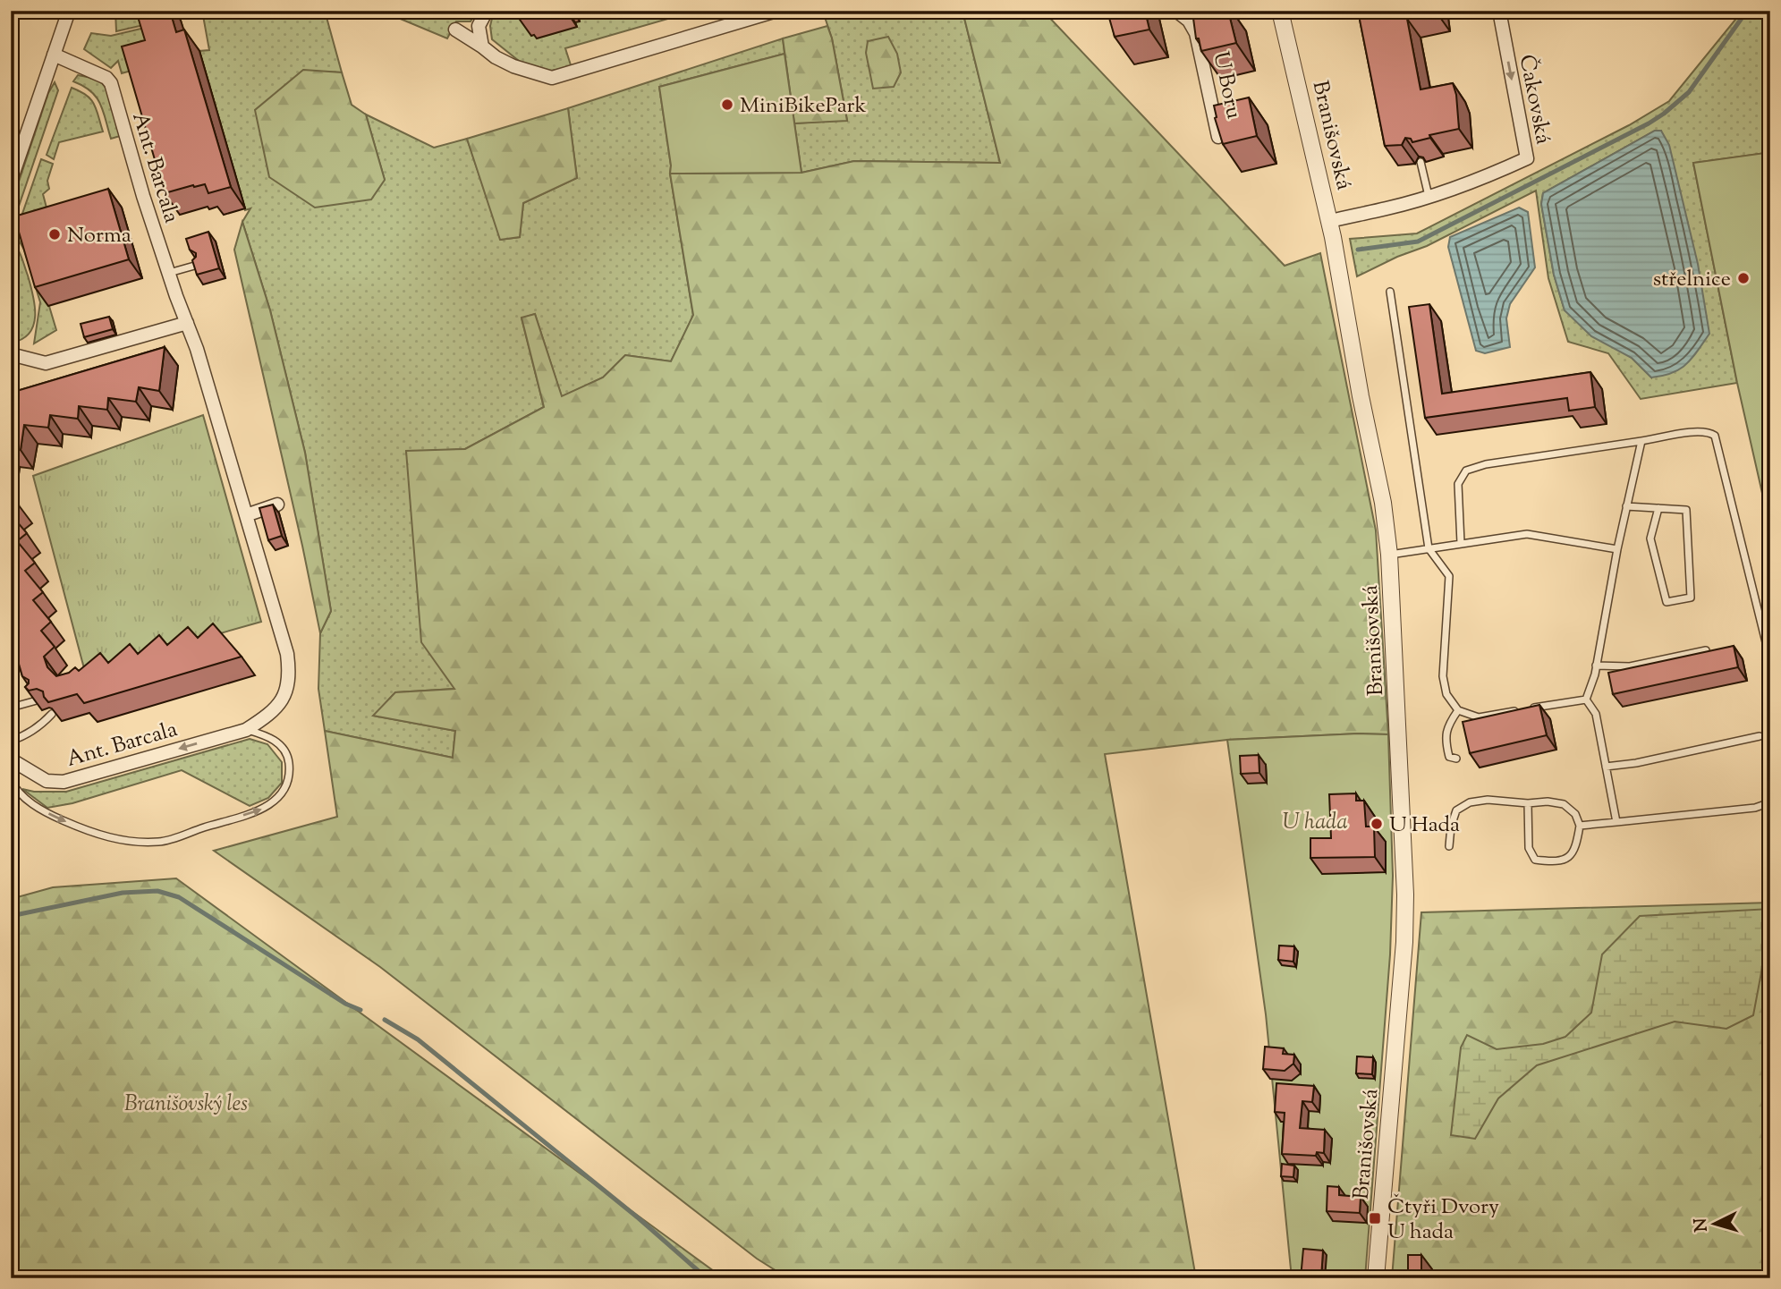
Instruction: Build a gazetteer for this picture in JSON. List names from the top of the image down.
{
  "streets": {
    "street": [
      "U Boru",
      "Čakovská",
      "Branišovská",
      "Ant. Barcala"
    ]
  },
  "parks": ["U hada", "Branišovský les"],
  "places": {
    "other": [
      "MiniBikePark",
      "Norma",
      "střelnice",
      "U Hada"
    ],
    "transit": ["Čtyři Dvory U hada"]
  },
  "north": "left"
}
